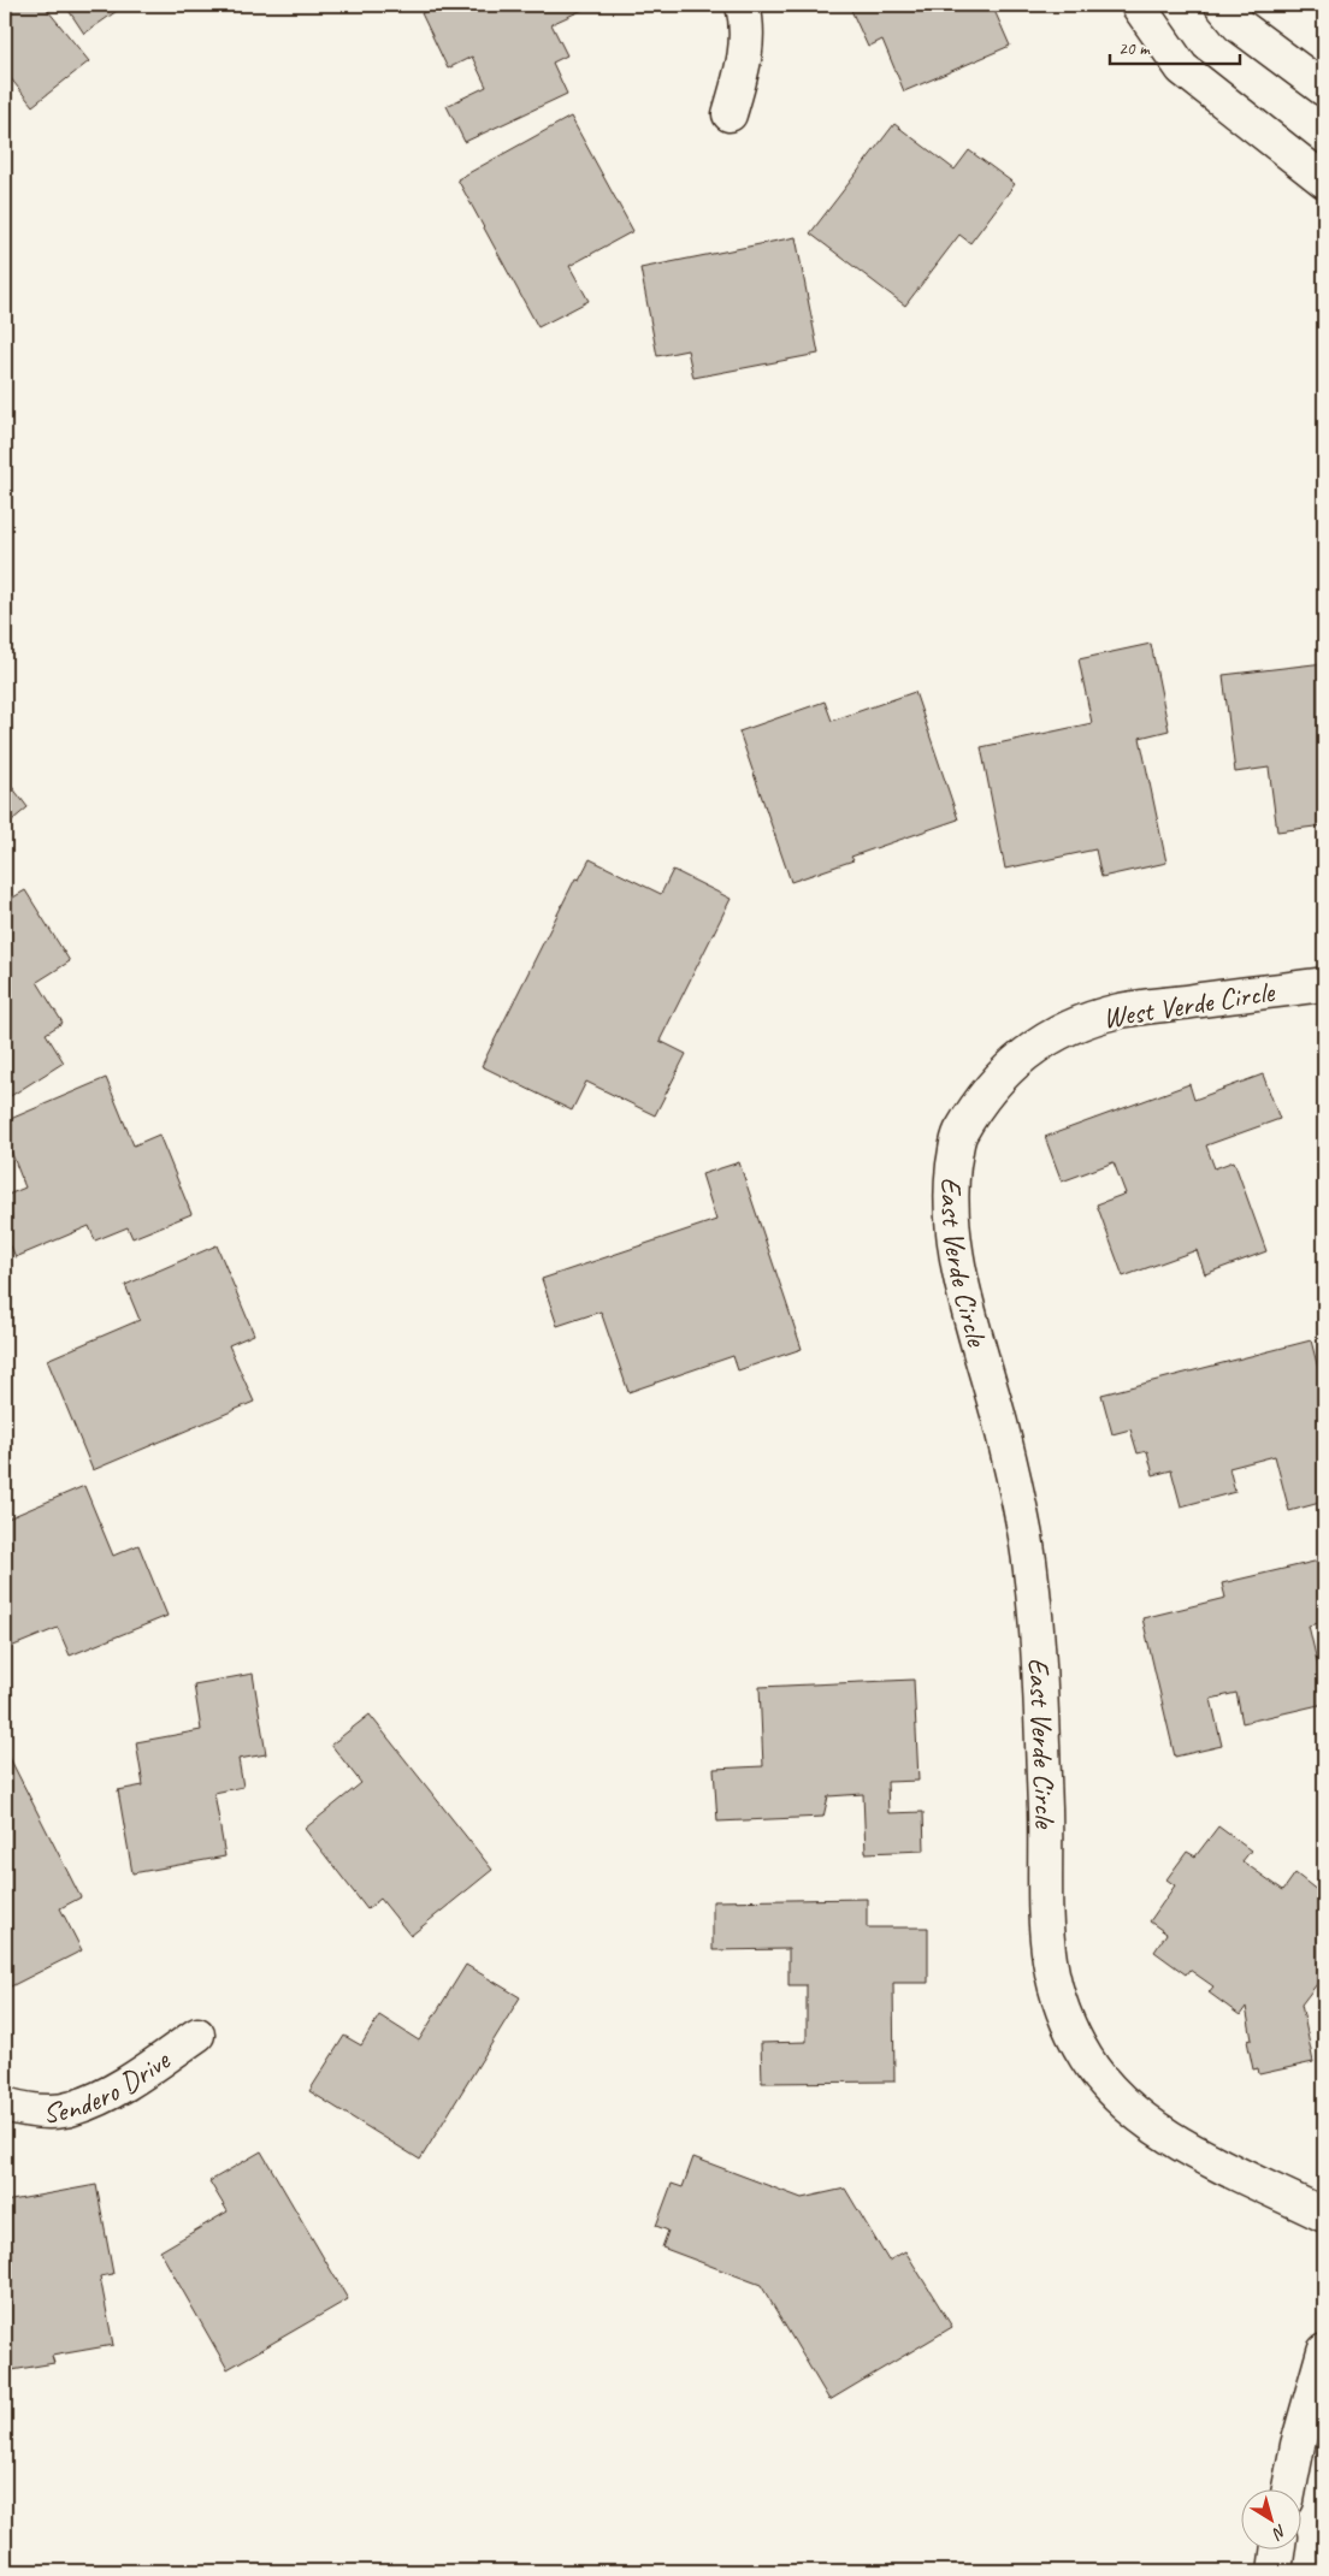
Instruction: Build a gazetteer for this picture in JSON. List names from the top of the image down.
{
  "streets": {
    "street": ["West Verde Circle", "East Verde Circle", "Sendero Drive"]
  },
  "crossings": [
    ["West Verde Circle", "East Verde Circle"]
  ],
  "scale_bar": "20 m",
  "north": "bottom right"
}
